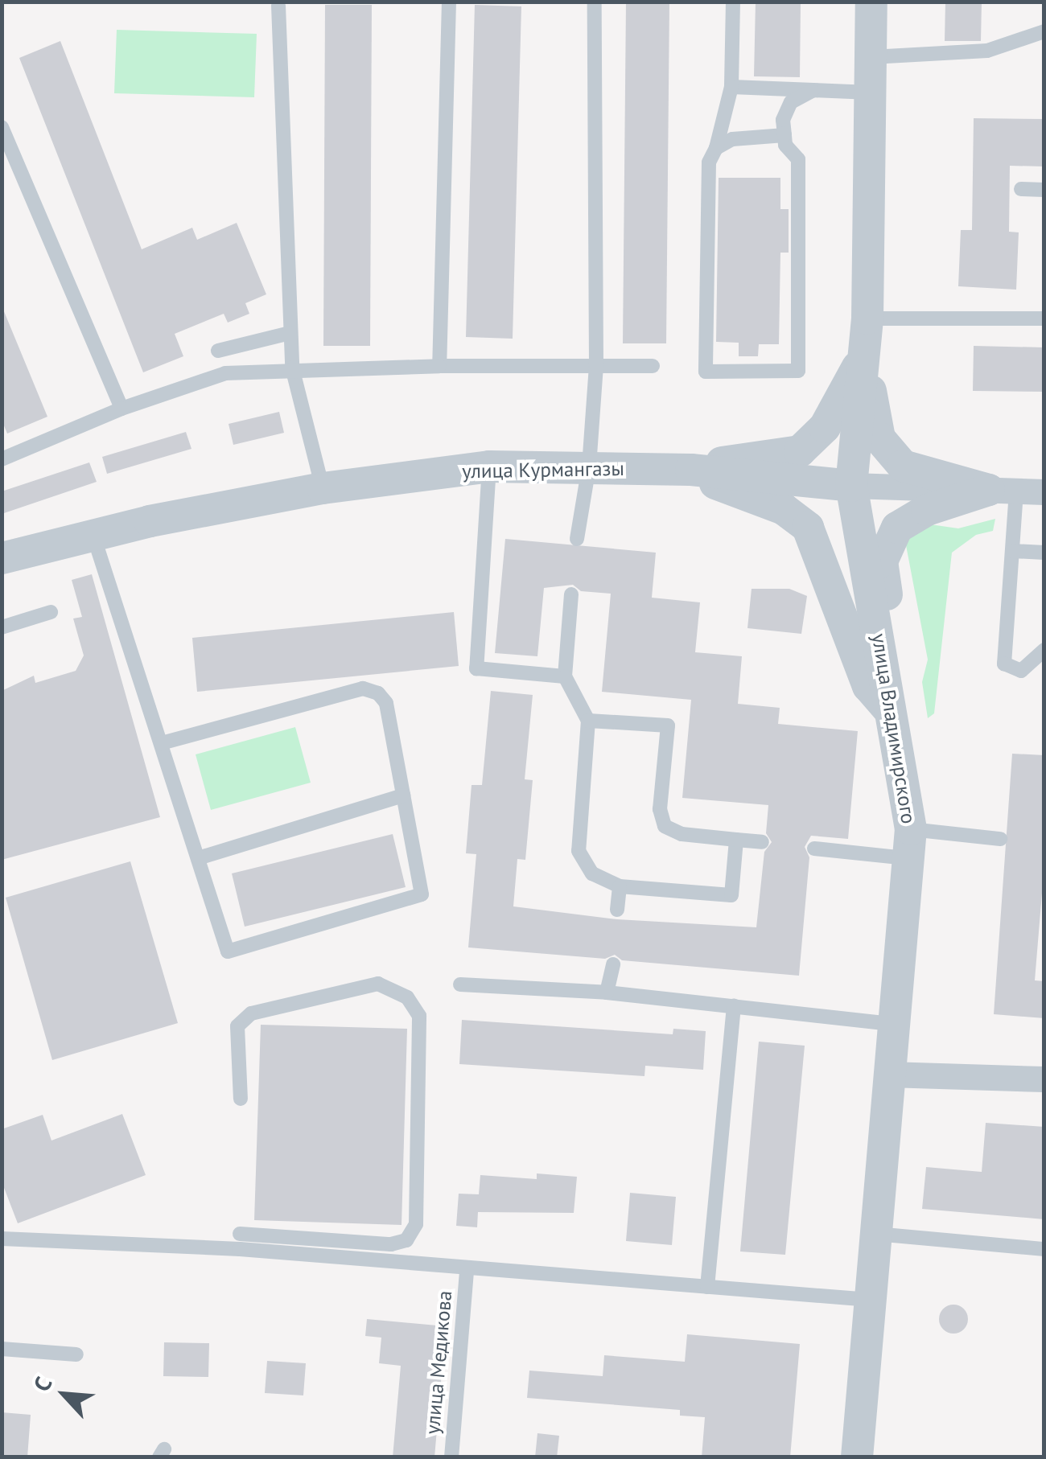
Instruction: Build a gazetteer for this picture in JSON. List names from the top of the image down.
{
  "streets": {
    "street": ["улица Курмангазы", "улица Владимирского"],
    "lane": ["улица Медикова"]
  },
  "crossings": [
    ["улица Курмангазы", "улица Владимирского"]
  ],
  "north": "top left"
}
